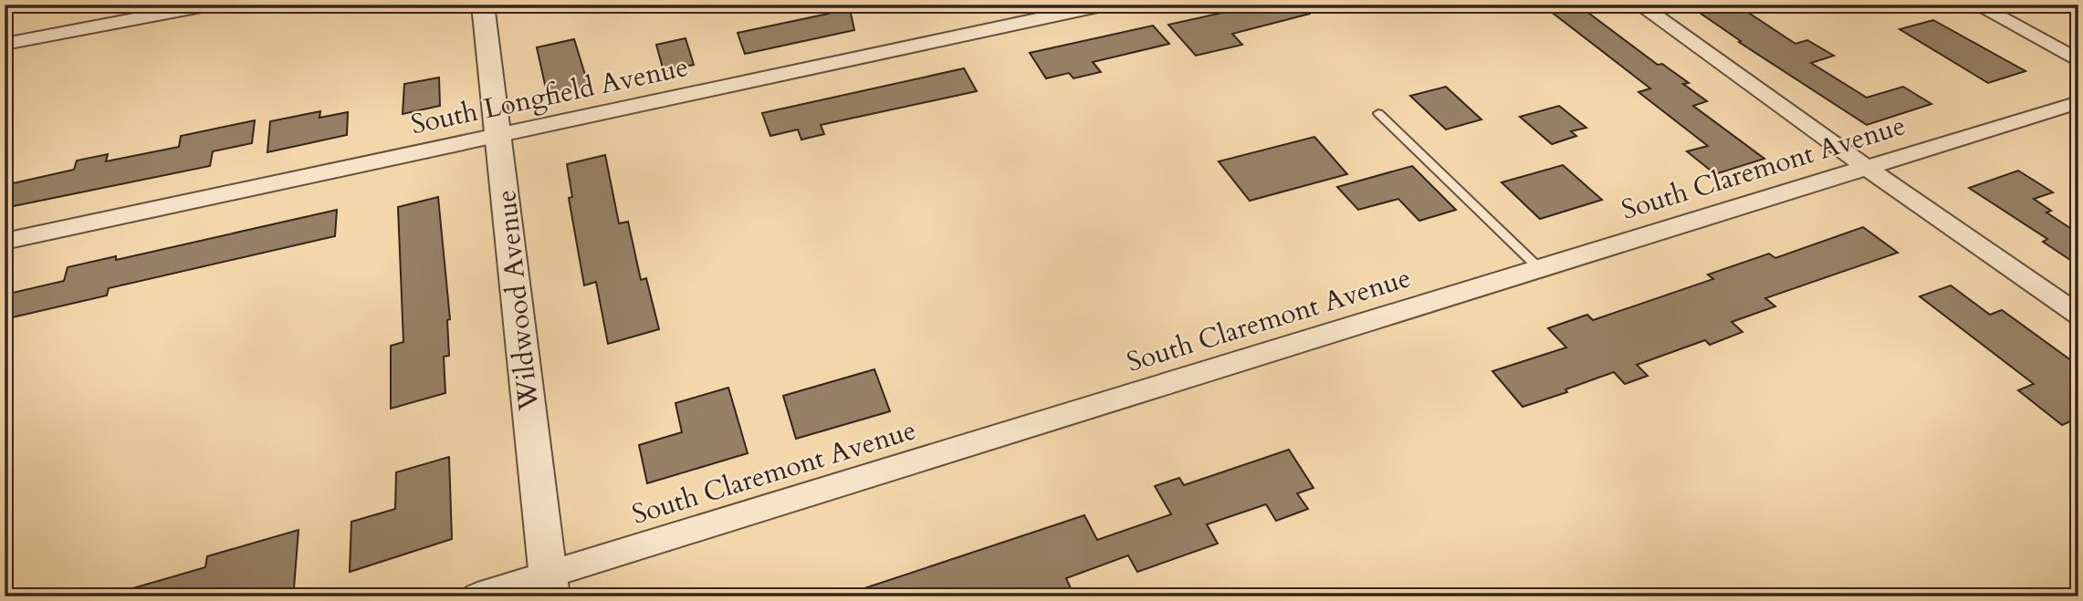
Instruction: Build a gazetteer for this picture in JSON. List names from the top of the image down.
{
  "streets": {
    "street": ["South Longfield Avenue", "South Claremont Avenue", "Wildwood Avenue"]
  },
  "crossings": [
    ["South Longfield Avenue", "Wildwood Avenue"],
    ["South Claremont Avenue", "Wildwood Avenue"]
  ]
}
